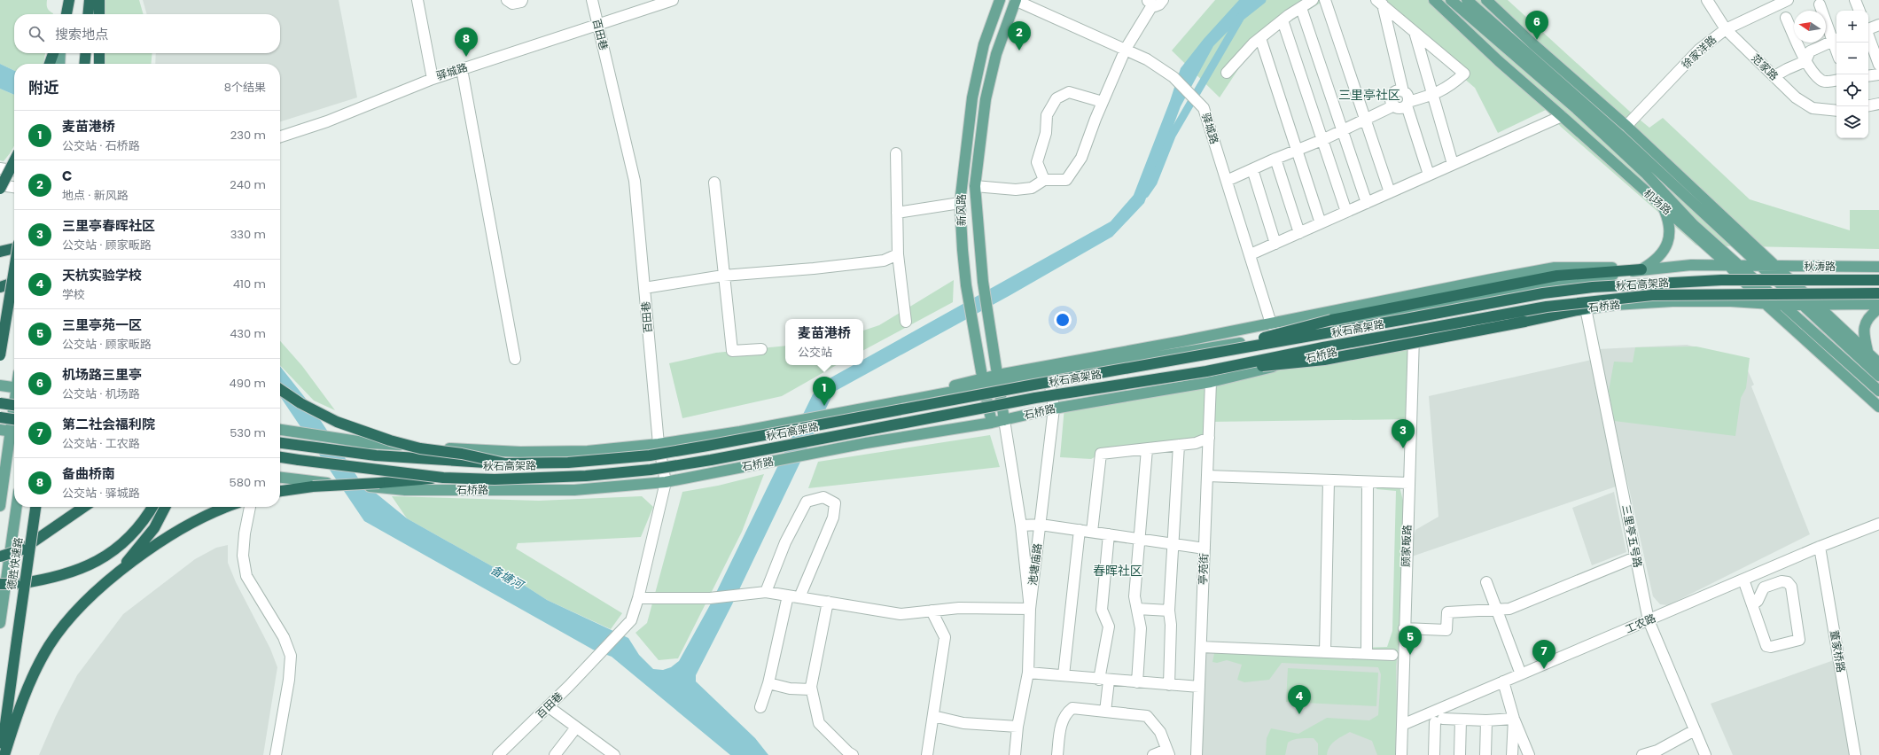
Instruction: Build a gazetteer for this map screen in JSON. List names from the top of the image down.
{
  "streets": {
    "highway": ["秋石高架路", "德胜快速路"],
    "main road": [
      "机场路",
      "新风路",
      "秋涛路",
      "石桥路"
    ],
    "street": [
      "百田巷",
      "徐家洋路",
      "范家路",
      "驿城路",
      "三里亭五号路",
      "顾家畈路",
      "池塘庙路",
      "亭苑街",
      "工农路",
      "董家桥路"
    ]
  },
  "crossings": [
    ["百田巷", "驿城路"],
    ["百田巷", "石桥路"],
    ["徐家洋路", "范家路"],
    ["驿城路", "新风路"],
    ["机场路", "石桥路"],
    ["新风路", "石桥路"],
    ["石桥路", "三里亭五号路"],
    ["石桥路", "顾家畈路"],
    ["石桥路", "池塘庙路"],
    ["石桥路", "亭苑街"],
    ["三里亭五号路", "工农路"],
    ["顾家畈路", "工农路"],
    ["工农路", "董家桥路"]
  ],
  "districts": ["三里亭社区", "春晖社区"],
  "water": ["备塘河"],
  "north": "left",
  "page": {
    "map_buttons": ["+", "−"],
    "pins": [
      "6",
      "2",
      "8",
      "1",
      "3",
      "5",
      "7",
      "4"
    ],
    "search": "搜索地点",
    "heading": ["附近", "8个结果"],
    "list": [
      {
        "mark": "1",
        "name": "麦苗港桥",
        "note": "公交站 · 石桥路",
        "value": "230 m"
      },
      {
        "mark": "2",
        "name": "C",
        "note": "地点 · 新风路",
        "value": "240 m"
      },
      {
        "mark": "3",
        "name": "三里亭春晖社区",
        "note": "公交站 · 顾家畈路",
        "value": "330 m"
      },
      {
        "mark": "4",
        "name": "天杭实验学校",
        "note": "学校",
        "value": "410 m"
      },
      {
        "mark": "5",
        "name": "三里亭苑一区",
        "note": "公交站 · 顾家畈路",
        "value": "430 m"
      },
      {
        "mark": "6",
        "name": "机场路三里亭",
        "note": "公交站 · 机场路",
        "value": "490 m"
      },
      {
        "mark": "7",
        "name": "第二社会福利院",
        "note": "公交站 · 工农路",
        "value": "530 m"
      },
      {
        "mark": "8",
        "name": "备曲桥南",
        "note": "公交站 · 驿城路",
        "value": "580 m"
      }
    ],
    "popup": ["麦苗港桥", "公交站"]
  }
}
